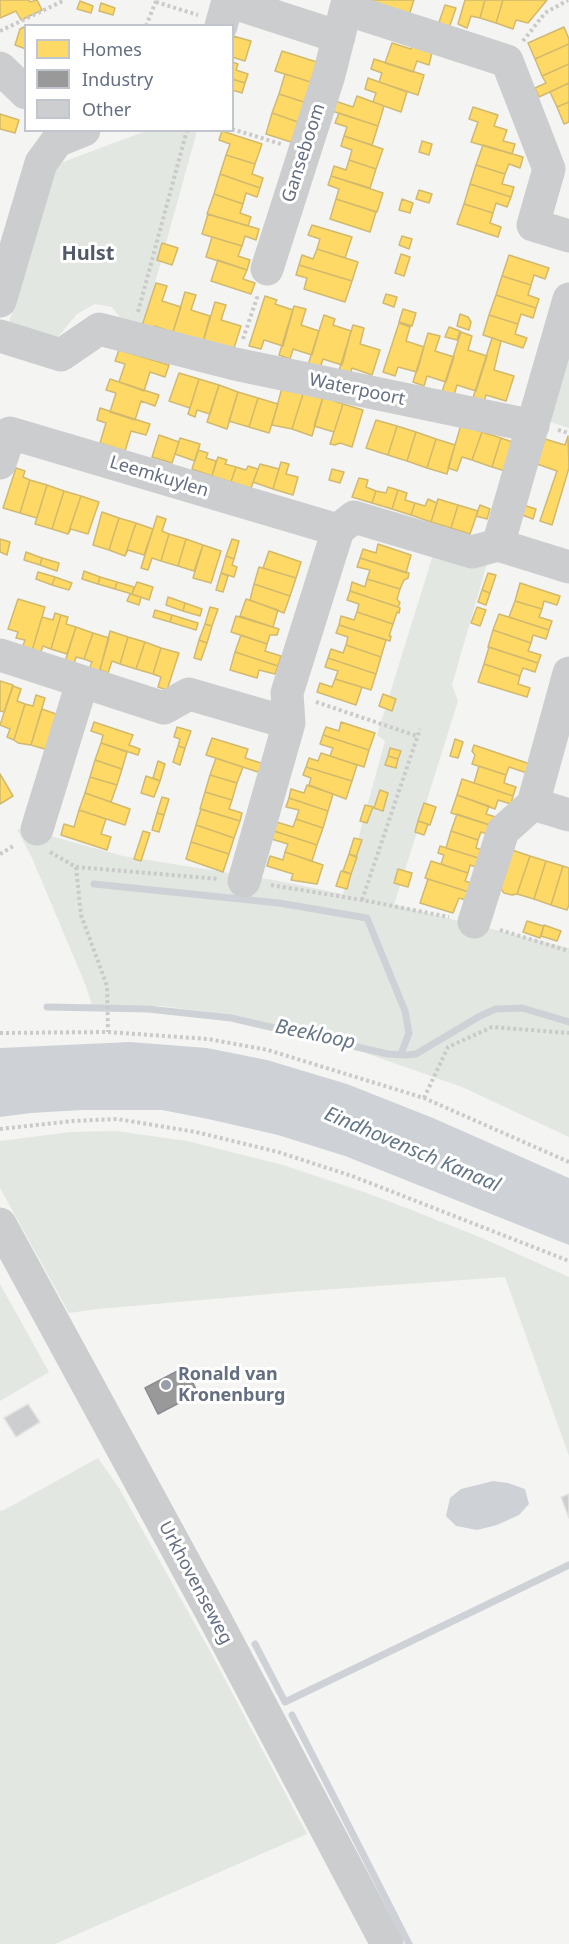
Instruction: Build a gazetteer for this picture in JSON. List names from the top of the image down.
{
  "streets": {
    "street": [
      "Ganseboom",
      "Waterpoort",
      "Leemkuylen",
      "Urkhovenseweg"
    ]
  },
  "districts": ["Hulst"],
  "water": ["Beekloop", "Eindhovensch Kanaal"],
  "places": ["Ronald van Kronenburg"],
  "legend": ["Homes", "Industry", "Other"]
}
